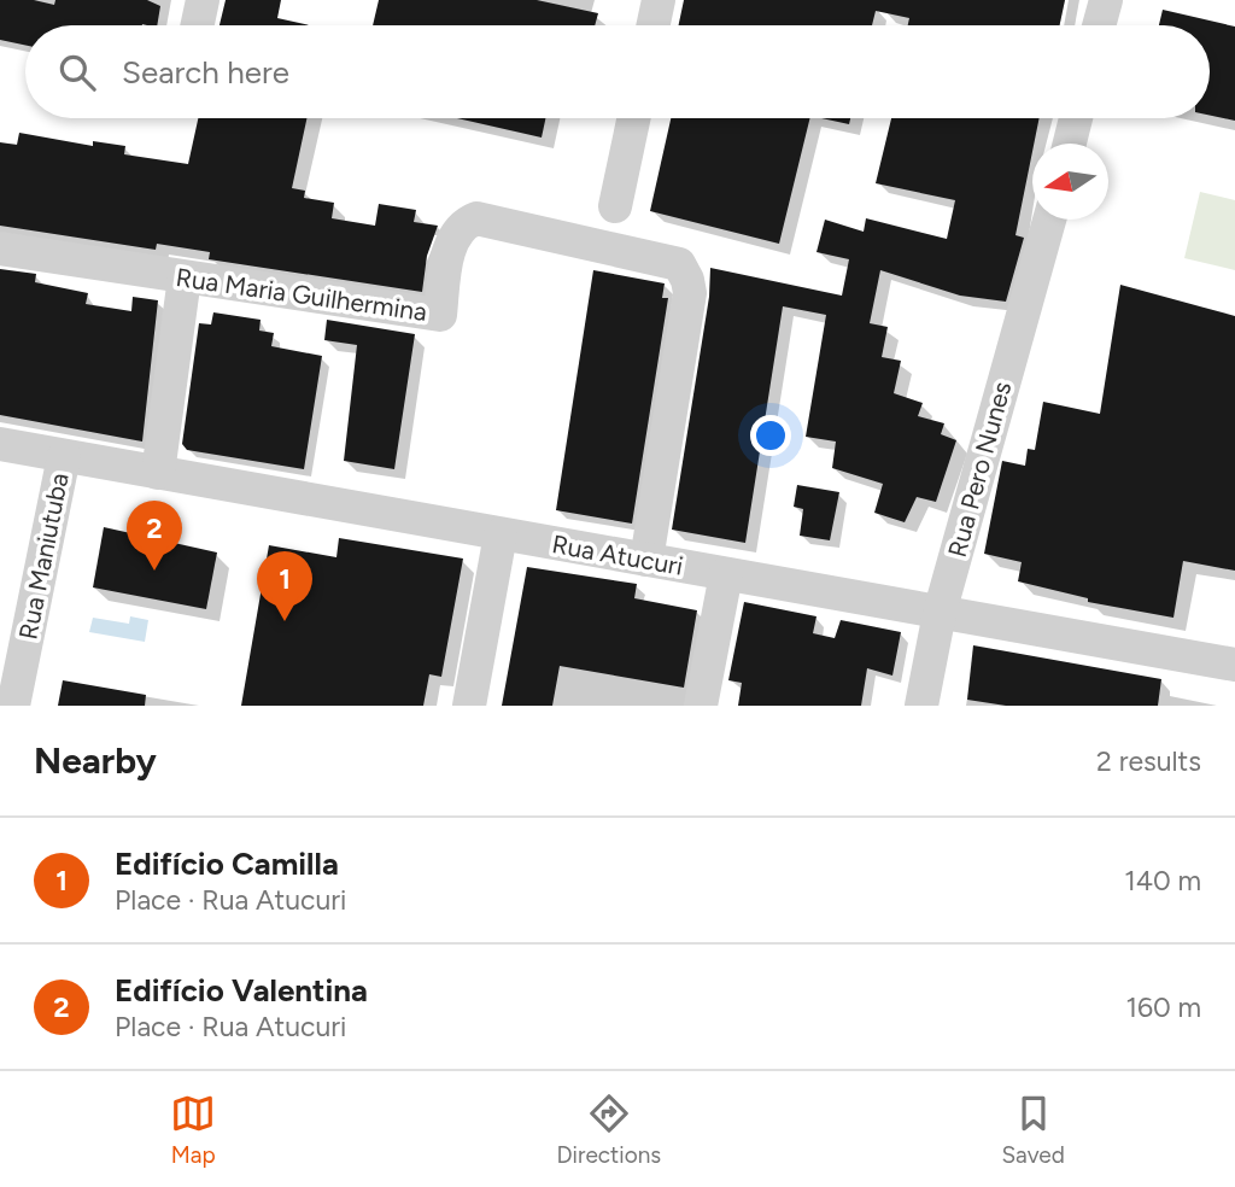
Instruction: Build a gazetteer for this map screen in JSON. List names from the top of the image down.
{
  "streets": {
    "street": [
      "Rua Maria Guilhermina",
      "Rua Pero Nunes",
      "Rua Atucuri",
      "Rua Maniutuba"
    ]
  },
  "crossings": [
    ["Rua Maria Guilhermina", "Rua Atucuri"],
    ["Rua Pero Nunes", "Rua Atucuri"],
    ["Rua Atucuri", "Rua Maniutuba"]
  ],
  "north": "left",
  "page": {
    "search": "Search here",
    "pins": ["2", "1"],
    "heading": ["Nearby", "2 results"],
    "list": [
      {
        "mark": "1",
        "name": "Edifício Camilla",
        "note": "Place · Rua Atucuri",
        "value": "140 m"
      },
      {
        "mark": "2",
        "name": "Edifício Valentina",
        "note": "Place · Rua Atucuri",
        "value": "160 m"
      }
    ],
    "nav": ["Map", "Directions", "Saved"]
  }
}
